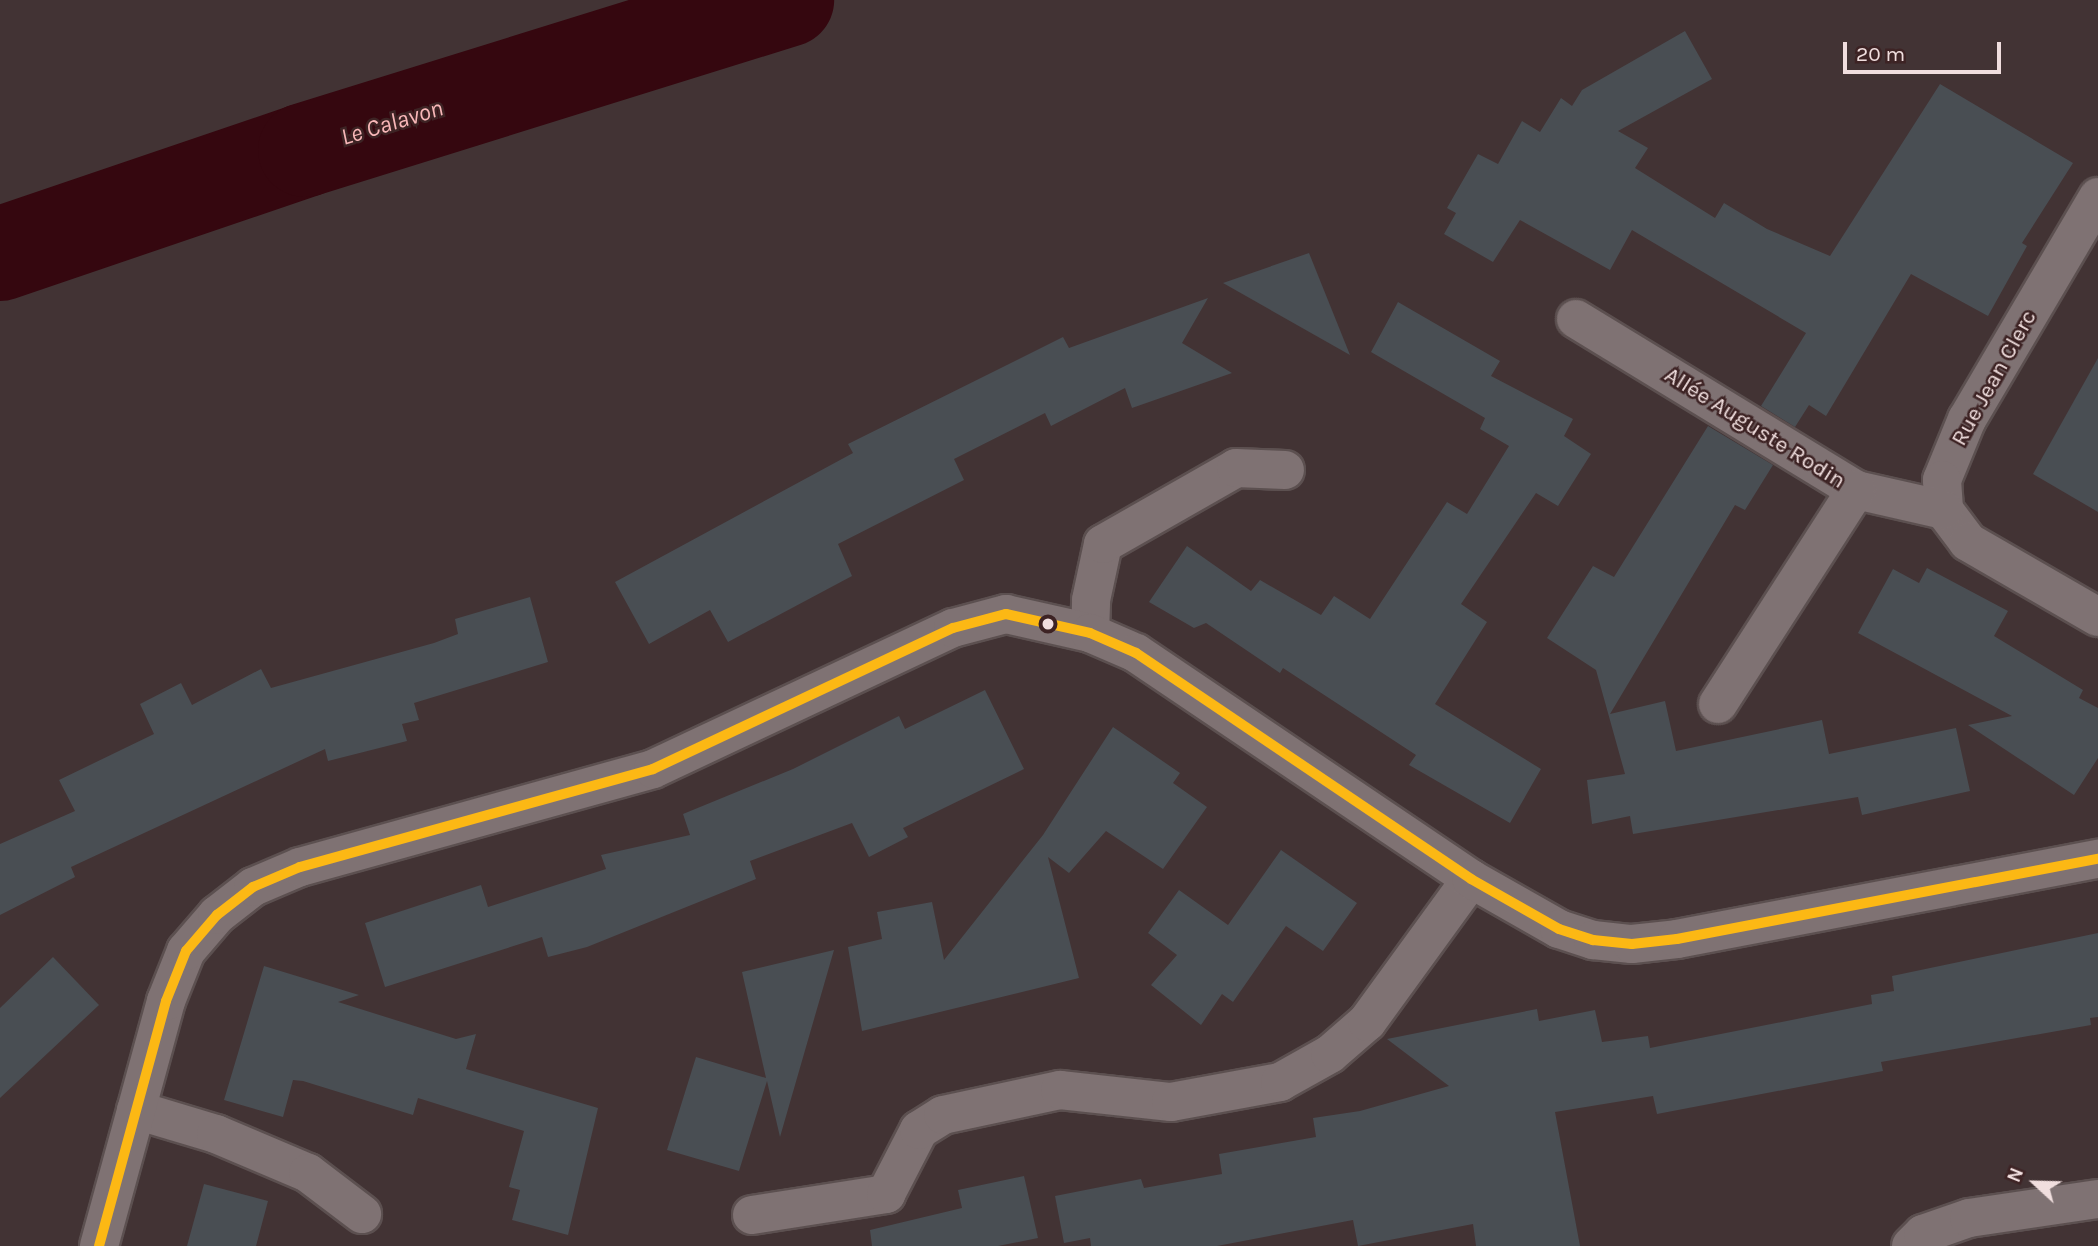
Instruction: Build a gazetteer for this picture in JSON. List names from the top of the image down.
{
  "streets": {
    "street": ["Rue Jean Clerc", "Allée Auguste Rodin"]
  },
  "crossings": [
    ["Rue Jean Clerc", "Allée Auguste Rodin"]
  ],
  "water": ["Le Calavon"],
  "scale_bar": "20 m",
  "north": "left"
}
